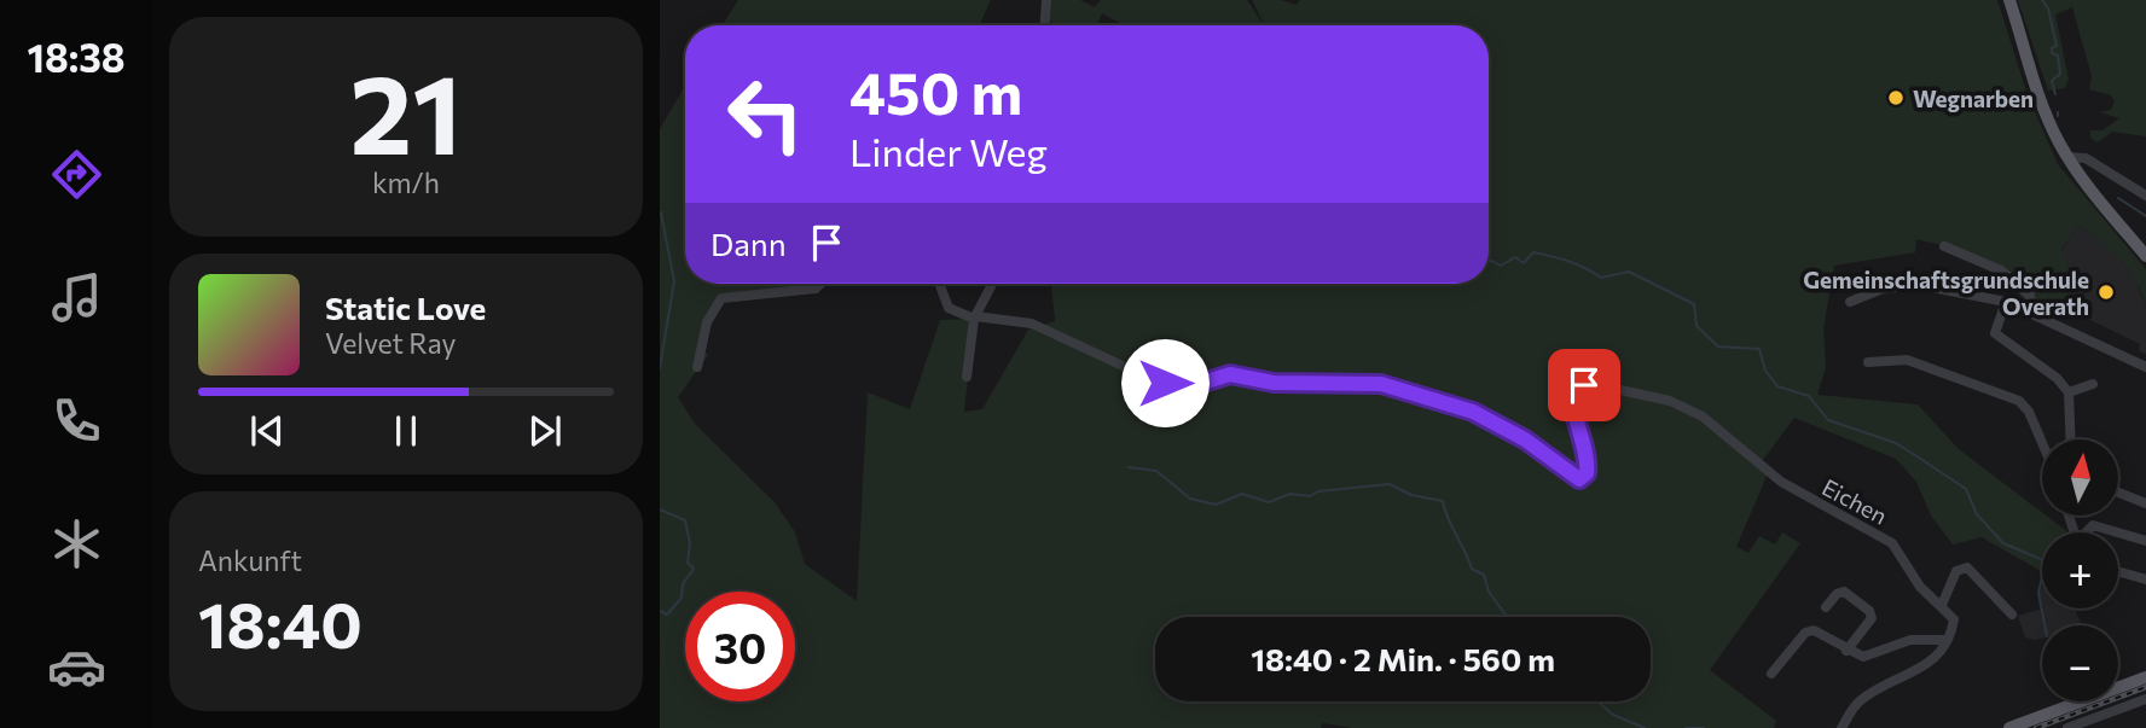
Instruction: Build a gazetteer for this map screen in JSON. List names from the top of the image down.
{
  "streets": {
    "street": ["Eichen"]
  },
  "places": ["Wegnarben", "Gemeinschaftsgrundschule Overath"],
  "north": "top",
  "page": {
    "tabs": "18:38",
    "tile": [
      ["21", "km/h"],
      ["Ankunft", "18:40"]
    ],
    "turn": ["450 m", "Linder Weg"],
    "then": "Dann",
    "song": ["Static Love", "Velvet Ray"],
    "map_buttons": ["+", "−"],
    "limit": "30",
    "trip": "18:40 · 2 Min. · 560 m"
  }
}
